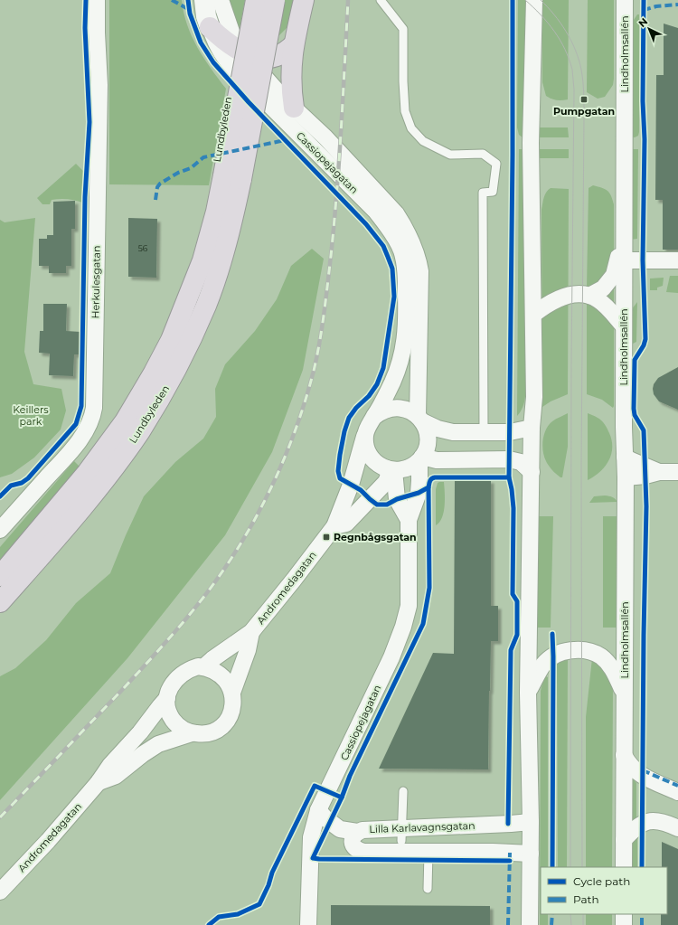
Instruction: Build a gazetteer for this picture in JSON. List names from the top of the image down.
{
  "streets": {
    "highway": ["Lundbyleden"],
    "street": [
      "Lindholmsallén",
      "Cassiopejagatan",
      "Herkulesgatan",
      "Andromedagatan",
      "Lilla Karlavagnsgatan"
    ]
  },
  "crossings": [
    ["Cassiopejagatan", "Andromedagatan"]
  ],
  "parks": ["Keillers park"],
  "places": {
    "transit": ["Pumpgatan", "Regnbågsgatan"]
  },
  "house_numbers": ["56"],
  "legend": ["Cycle path", "Path"],
  "north": "top left"
}
